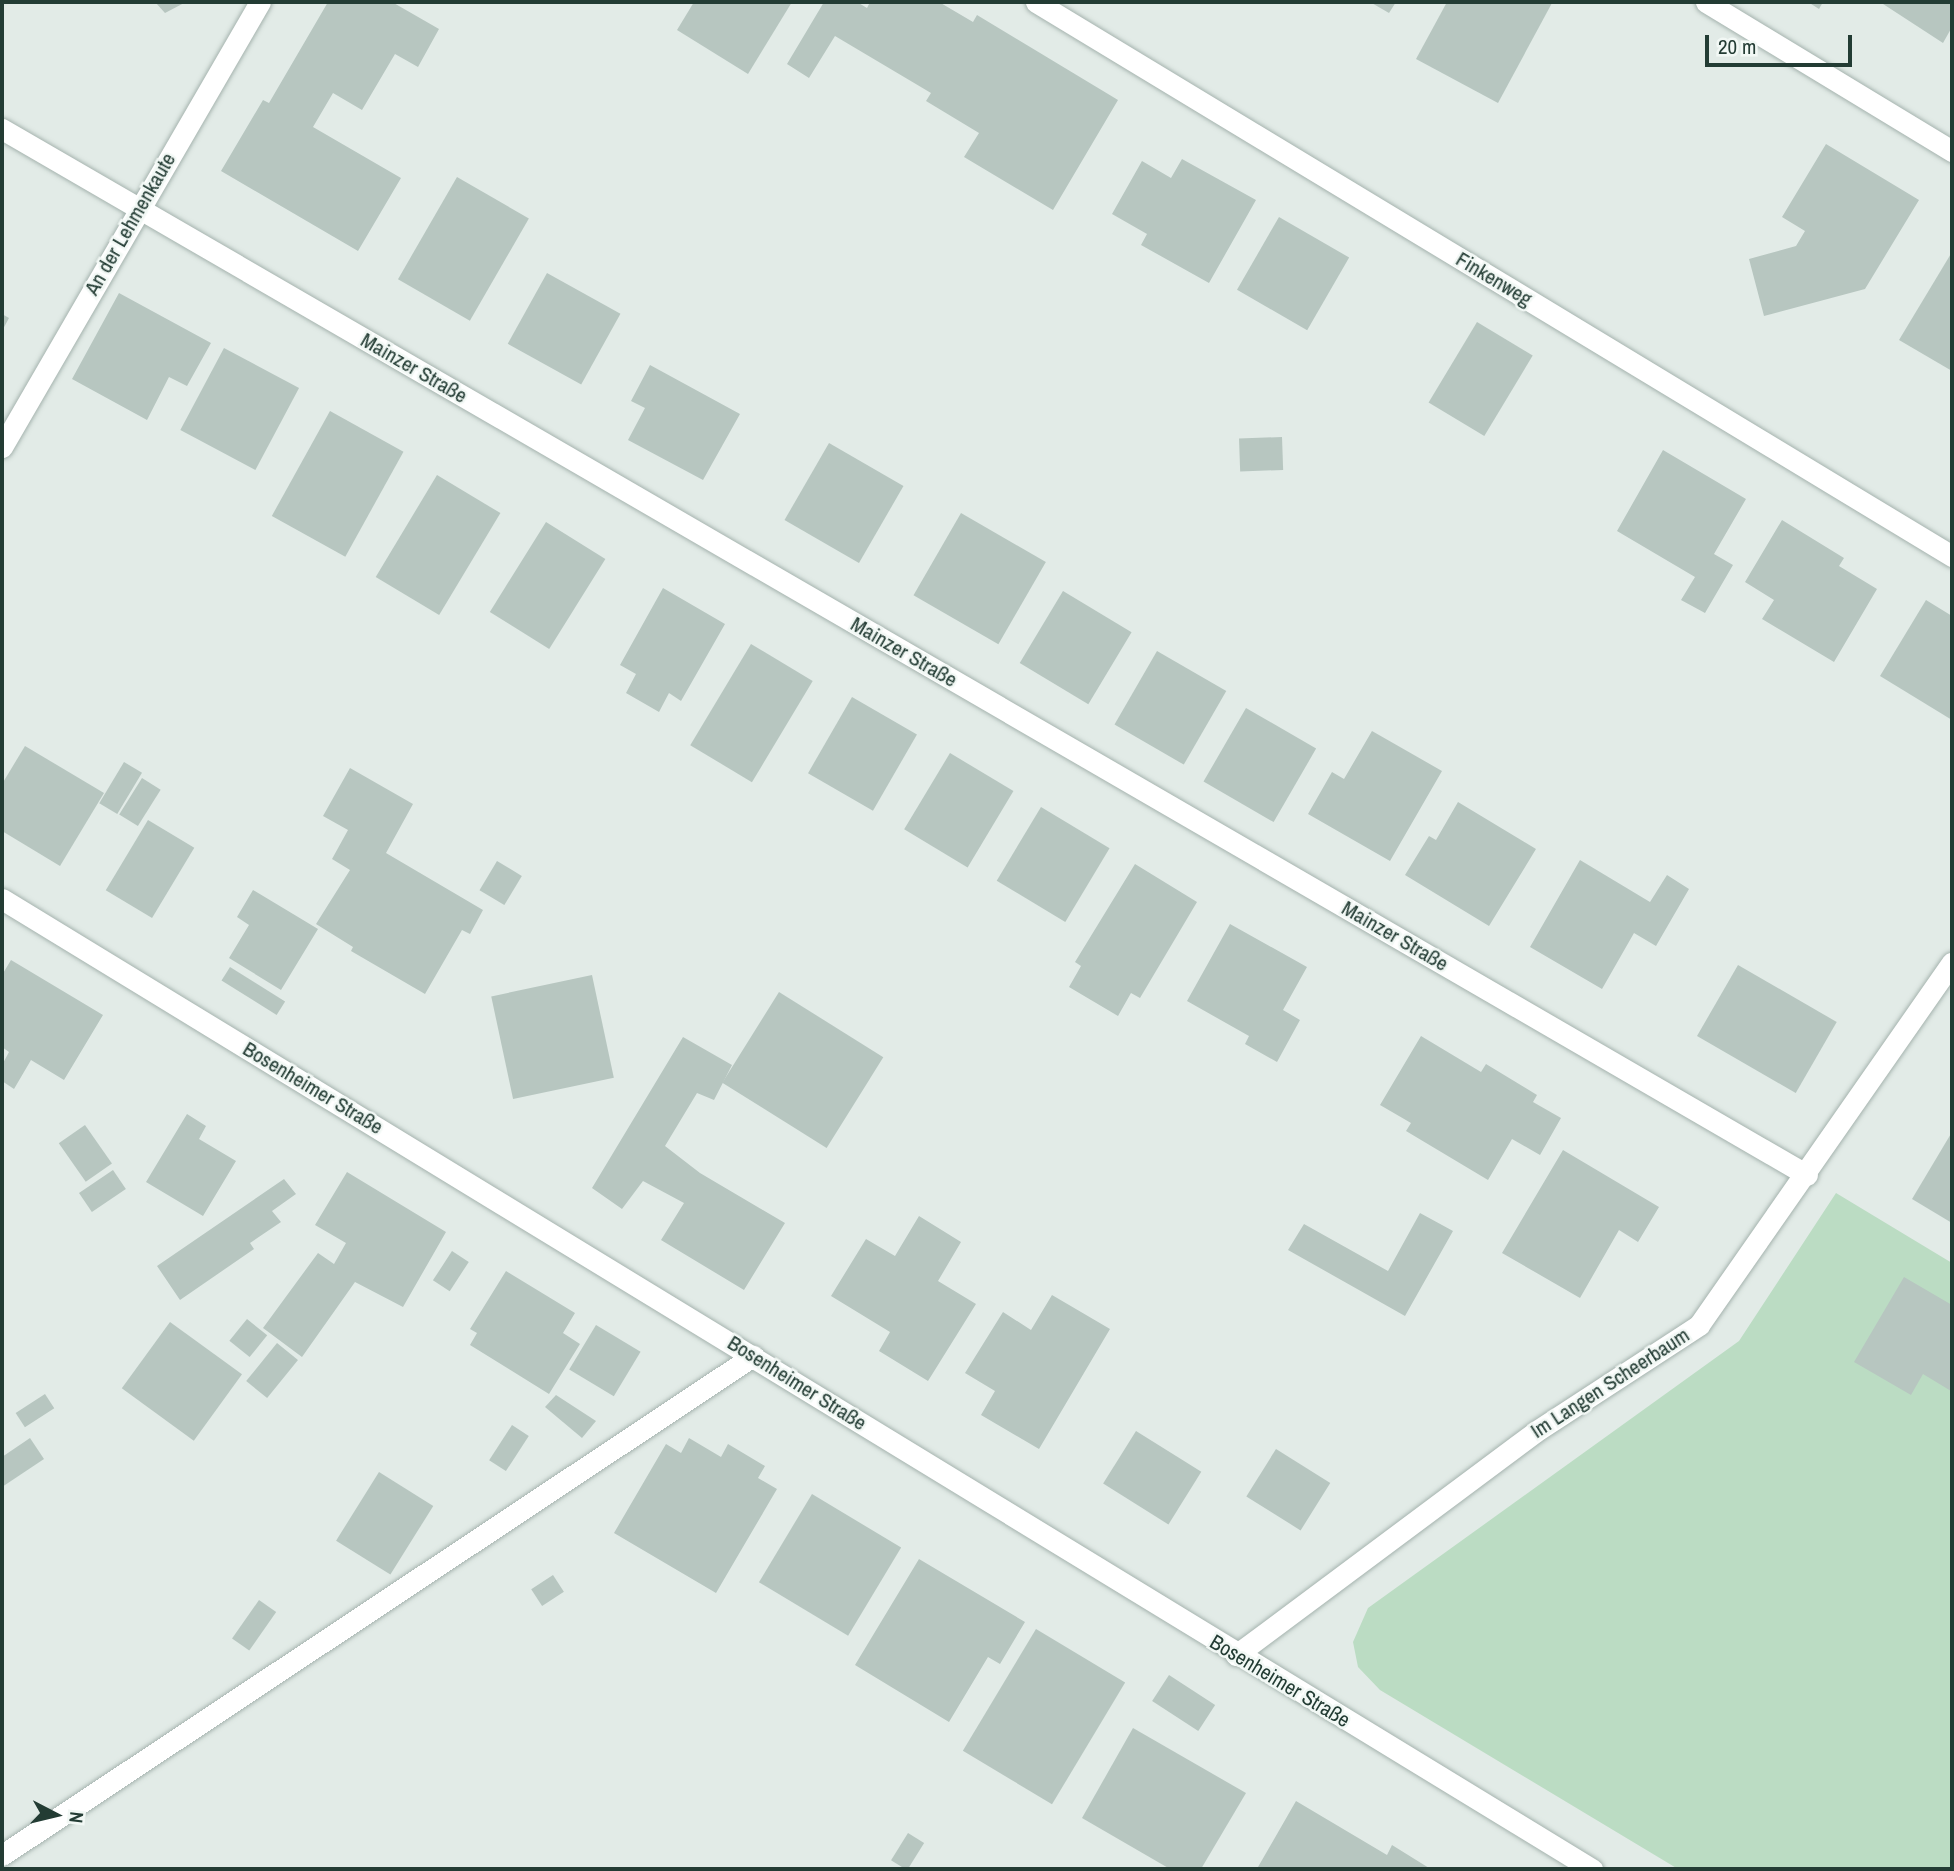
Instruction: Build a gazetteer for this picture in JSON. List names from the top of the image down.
{
  "streets": {
    "street": [
      "An der Lehmenkaute",
      "Finkenweg",
      "Mainzer Straße",
      "Bosenheimer Straße",
      "Im Langen Scheerbaum"
    ]
  },
  "crossings": [
    ["An der Lehmenkaute", "Mainzer Straße"],
    ["Mainzer Straße", "Im Langen Scheerbaum"],
    ["Bosenheimer Straße", "Im Langen Scheerbaum"]
  ],
  "scale_bar": "20 m",
  "north": "right"
}
